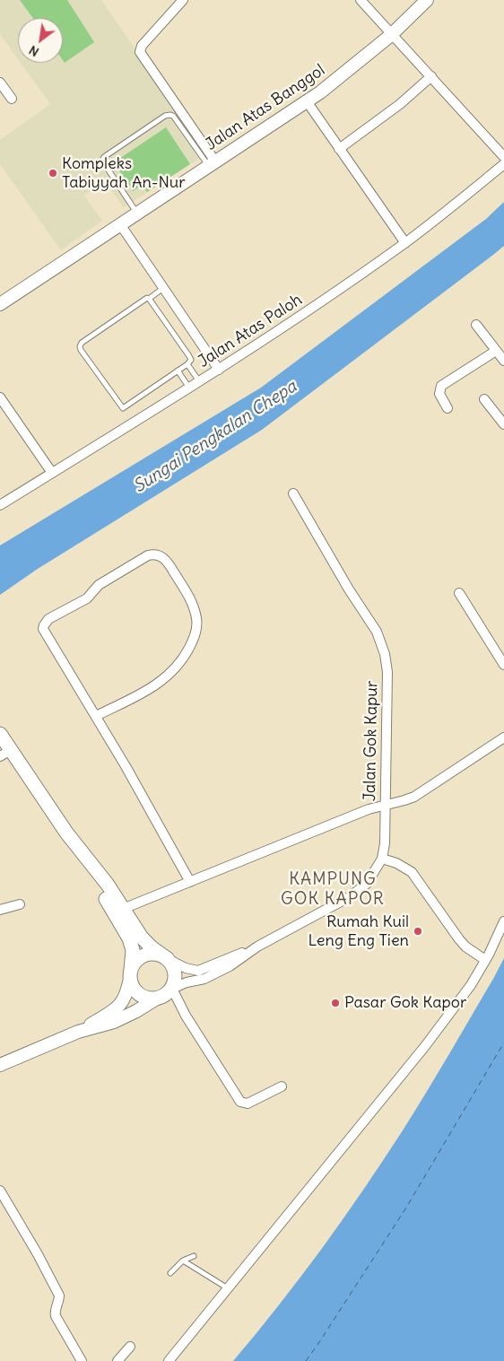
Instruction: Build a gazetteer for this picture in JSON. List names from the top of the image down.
{
  "streets": {
    "main road": ["Jalan Atas Banggol"],
    "street": ["Jalan Atas Paloh", "Jalan Gok Kapur"]
  },
  "districts": ["KAMPUNG GOK KAPOR"],
  "water": ["Sungai Pengkalan Chepa"],
  "places": ["Kompleks Tabiyyah An-Nur", "Rumah Kuil Leng Eng Tien", "Pasar Gok Kapor"],
  "north": "bottom left"
}
